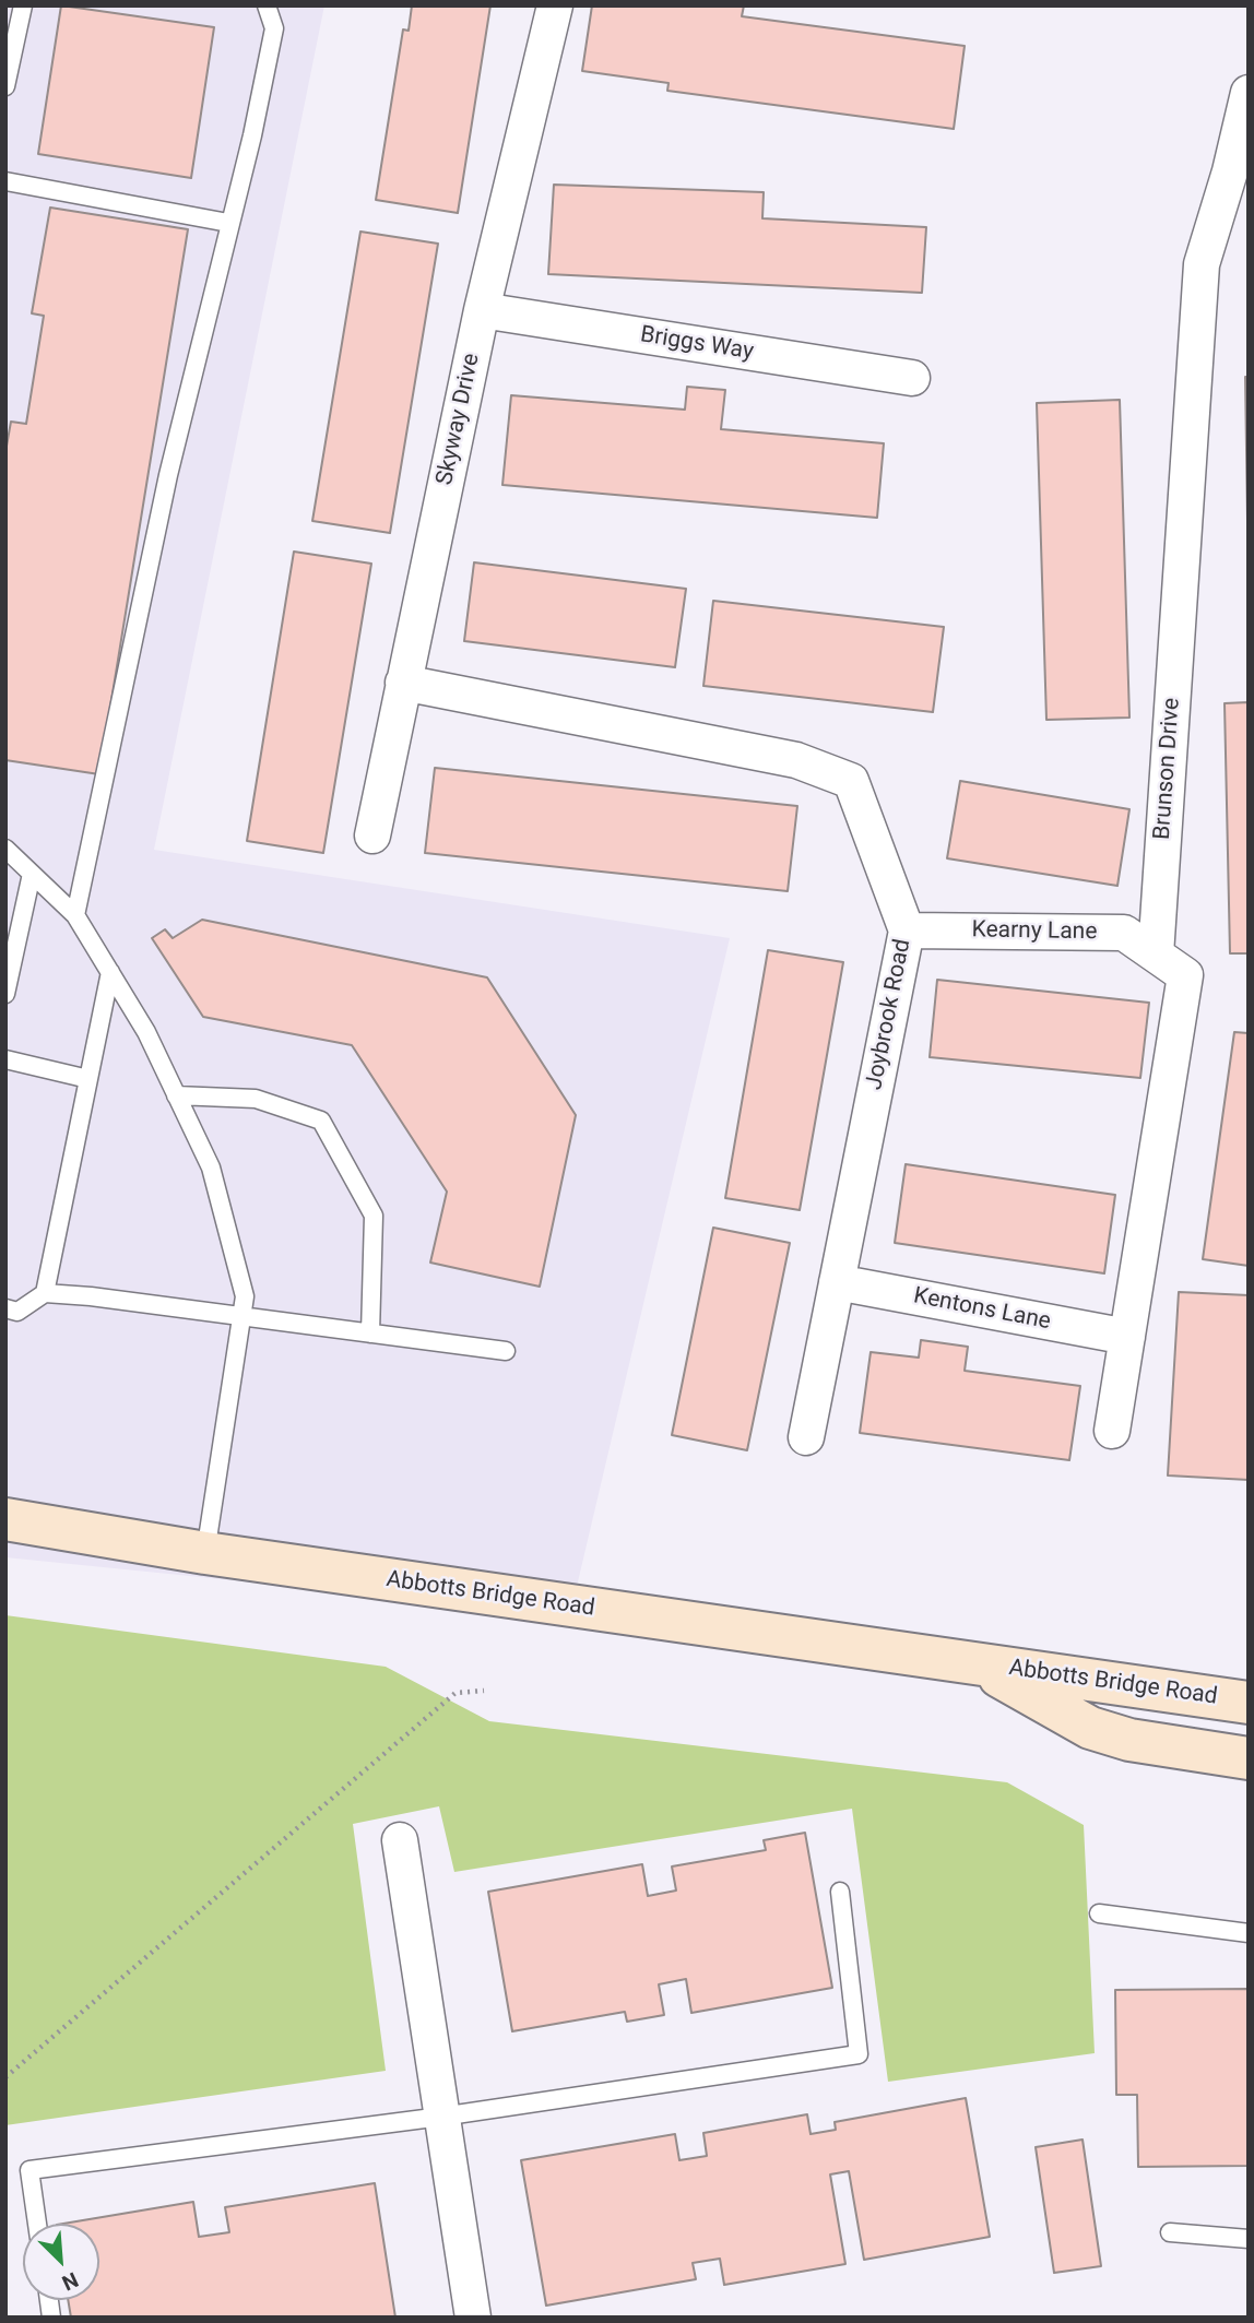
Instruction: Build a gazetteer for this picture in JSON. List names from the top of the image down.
{
  "streets": {
    "main road": ["Abbotts Bridge Road"],
    "street": [
      "Briggs Way",
      "Skyway Drive",
      "Brunson Drive",
      "Kearny Lane",
      "Joybrook Road",
      "Kentons Lane"
    ]
  },
  "crossings": [
    ["Briggs Way", "Skyway Drive"],
    ["Skyway Drive", "Joybrook Road"],
    ["Brunson Drive", "Kearny Lane"],
    ["Kearny Lane", "Joybrook Road"],
    ["Joybrook Road", "Kentons Lane"]
  ],
  "north": "bottom right"
}
